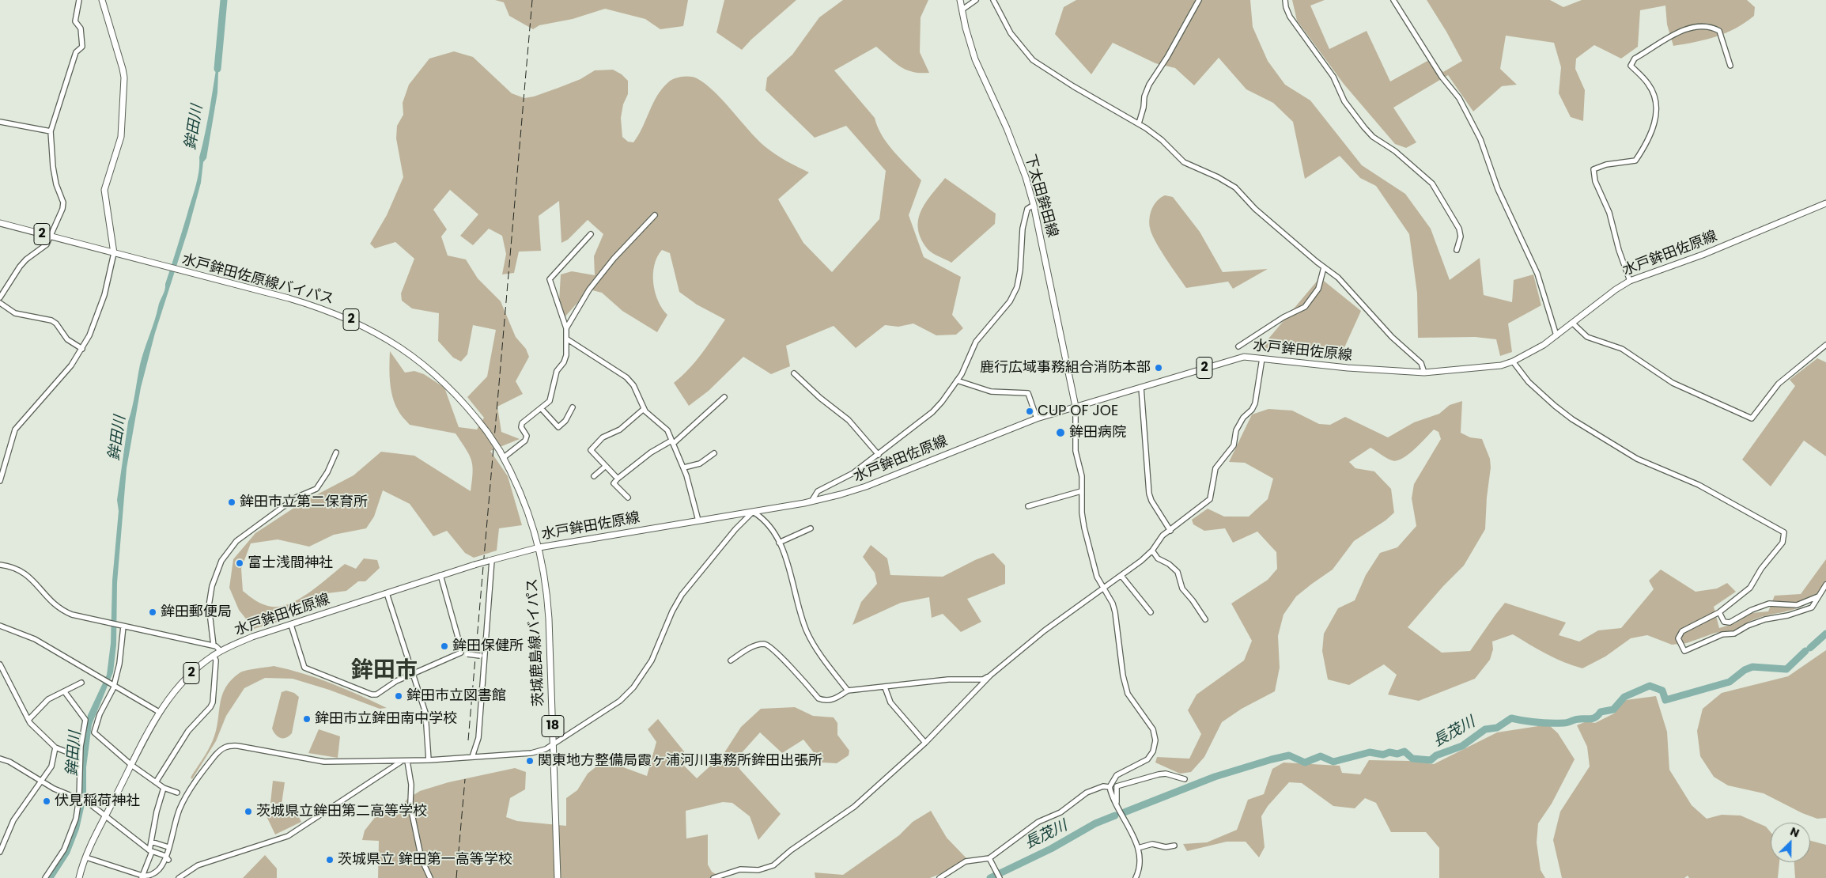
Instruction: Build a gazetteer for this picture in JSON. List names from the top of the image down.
{
  "streets": {
    "main road": [
      "下太田鉾田線",
      "2",
      "水戸鉾田佐原線",
      "水戸鉾田佐原線バイパス",
      "茨城鹿島線バイパス",
      "18"
    ]
  },
  "crossings": [
    ["下太田鉾田線", "水戸鉾田佐原線"],
    ["水戸鉾田佐原線", "水戸鉾田佐原線バイパス"],
    ["水戸鉾田佐原線", "茨城鹿島線バイパス"],
    ["水戸鉾田佐原線バイパス", "茨城鹿島線バイパス"]
  ],
  "districts": ["鉾田市"],
  "water": ["鉾田川", "長茂川"],
  "places": [
    "鹿行広域事務組合消防本部",
    "CUP OF JOE",
    "鉾田病院",
    "鉾田市立第二保育所",
    "富士浅間神社",
    "鉾田郵便局",
    "鉾田保健所",
    "鉾田市立図書館",
    "鉾田市立鉾田南中学校",
    "関東地方整備局霞ヶ浦河川事務所鉾田出張所",
    "伏見稲荷神社",
    "茨城県立鉾田第二高等学校",
    "茨城県立 鉾田第一高等学校"
  ],
  "north": "top right"
}
